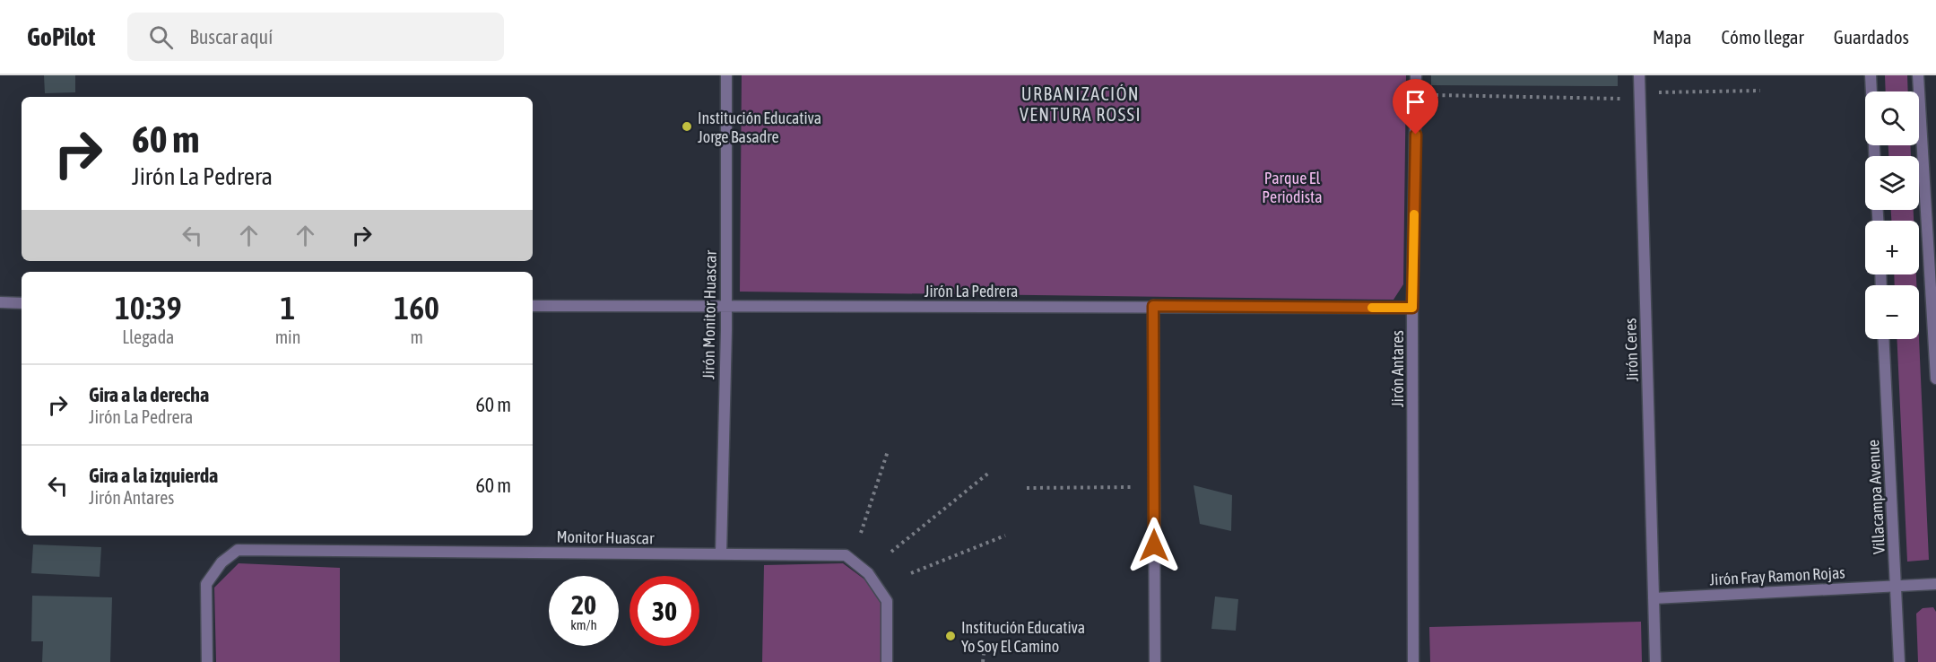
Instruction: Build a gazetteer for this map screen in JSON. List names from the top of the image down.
{
  "streets": {
    "street": [
      "Jirón La Pedrera",
      "Jirón Monitor Huascar",
      "Jirón Ceres",
      "Jirón Antares",
      "Villacampa Avenue",
      "Monitor Huascar",
      "Jirón Fray Ramon Rojas"
    ]
  },
  "crossings": [
    ["Jirón La Pedrera", "Jirón Monitor Huascar"],
    ["Jirón La Pedrera", "Jirón Antares"],
    ["Jirón Monitor Huascar", "Monitor Huascar"],
    ["Jirón Ceres", "Jirón Fray Ramon Rojas"],
    ["Villacampa Avenue", "Jirón Fray Ramon Rojas"]
  ],
  "districts": ["URBANIZACIÓN VENTURA ROSSI"],
  "parks": ["Parque El Periodista"],
  "places": ["Institución Educativa Jorge Basadre", "Institución Educativa Yo Soy El Camino"],
  "page": {
    "header": "GoPilot",
    "search": "Buscar aquí",
    "nav": ["Mapa", "Cómo llegar", "Guardados"],
    "map_buttons": ["+", "−"],
    "turn": ["60 m", "Jirón La Pedrera"],
    "eta": [
      "10:39",
      "Llegada",
      "1",
      "min",
      "160",
      "m"
    ],
    "list": [
      {
        "name": "Gira a la derecha",
        "note": "Jirón La Pedrera",
        "value": "60 m"
      },
      {
        "name": "Gira a la izquierda",
        "note": "Jirón Antares",
        "value": "60 m"
      }
    ],
    "speed": "20 km/h",
    "limit": "30"
  }
}
